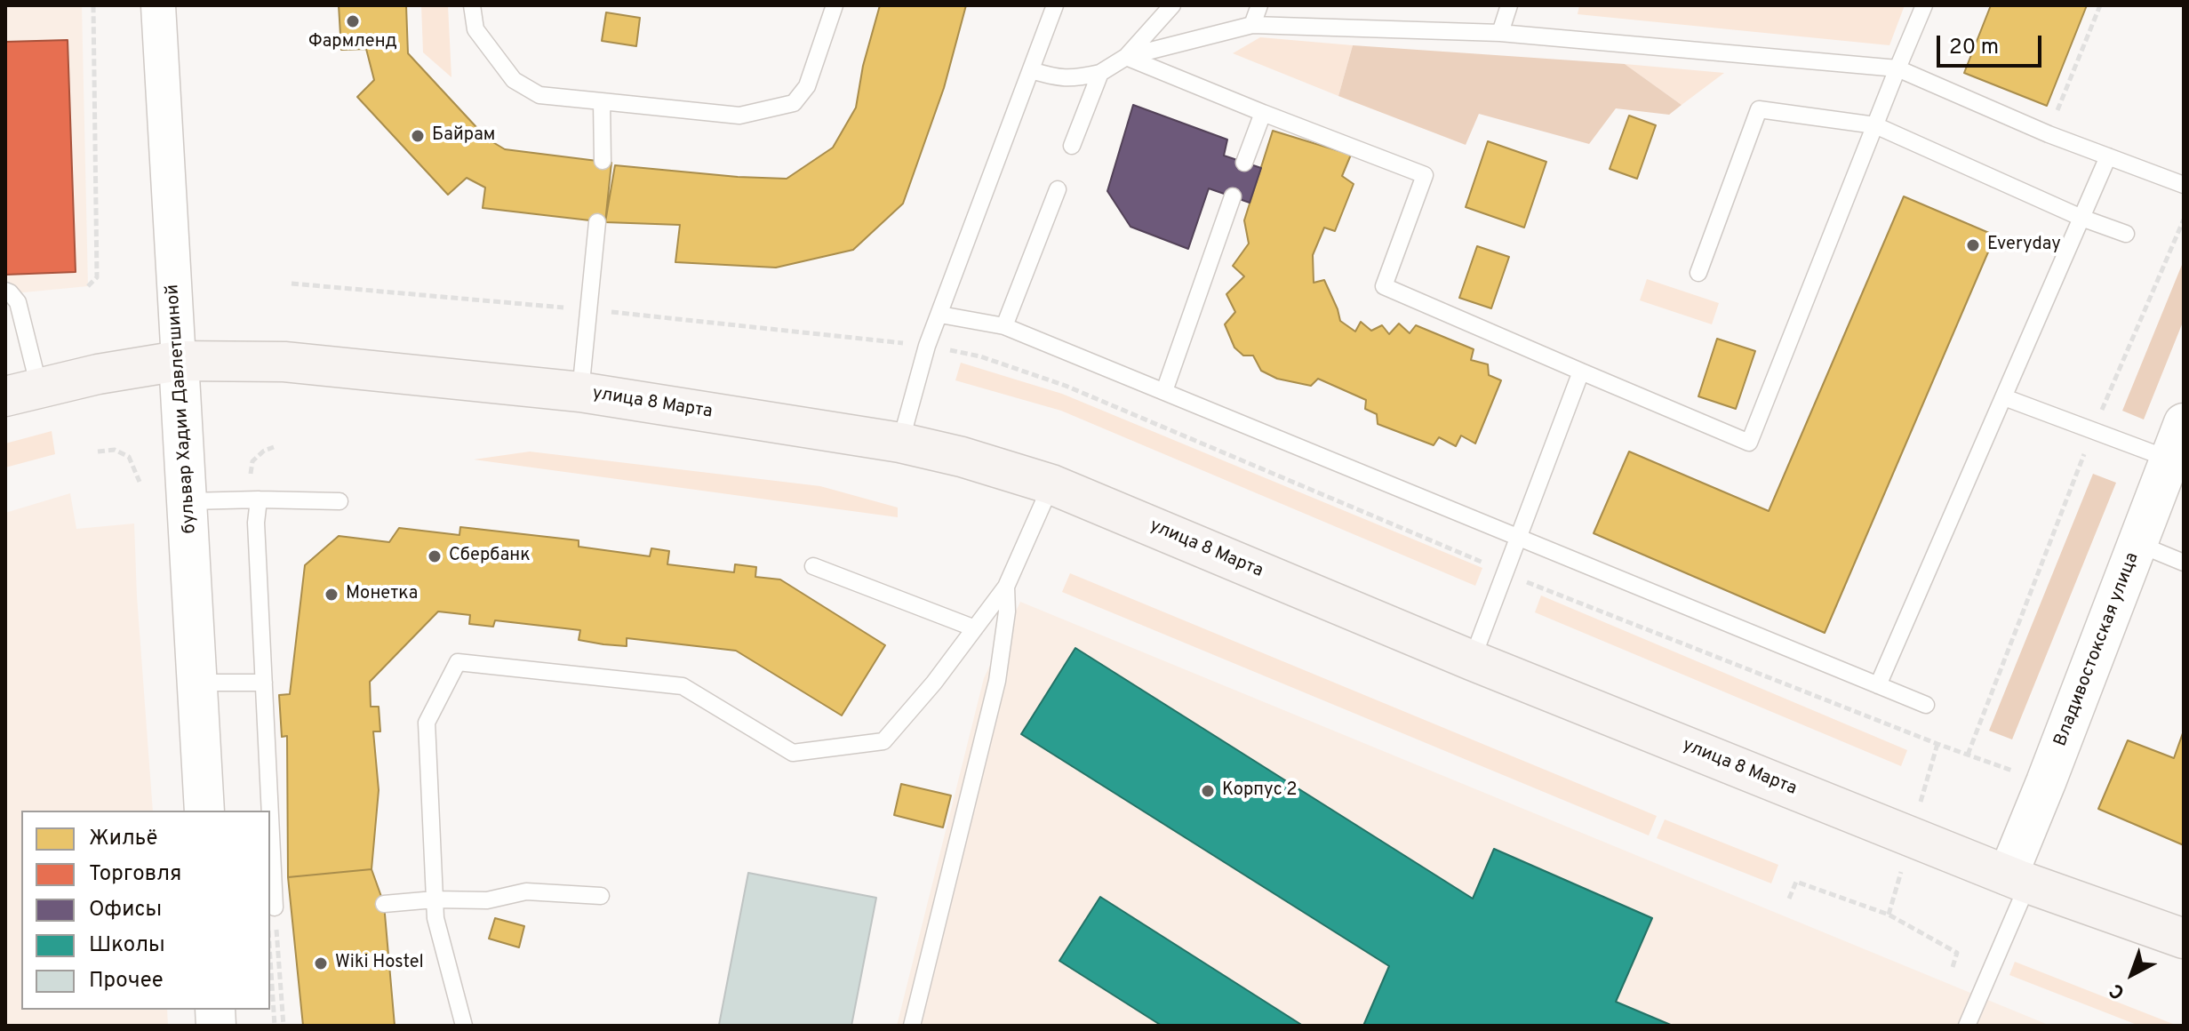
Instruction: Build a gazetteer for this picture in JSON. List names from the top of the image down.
{
  "streets": {
    "main road": ["улица 8 Марта"],
    "street": ["бульвар Хадии Давлетшиной", "Владивостокская улица"]
  },
  "crossings": [
    ["улица 8 Марта", "бульвар Хадии Давлетшиной"],
    ["улица 8 Марта", "Владивостокская улица"]
  ],
  "places": [
    "Фармленд",
    "Байрам",
    "Everyday",
    "Сбербанк",
    "Монетка",
    "Корпус 2",
    "Wiki Hostel"
  ],
  "legend": [
    "Жильё",
    "Торговля",
    "Офисы",
    "Школы",
    "Прочее"
  ],
  "scale_bar": "20 m",
  "north": "bottom left"
}
